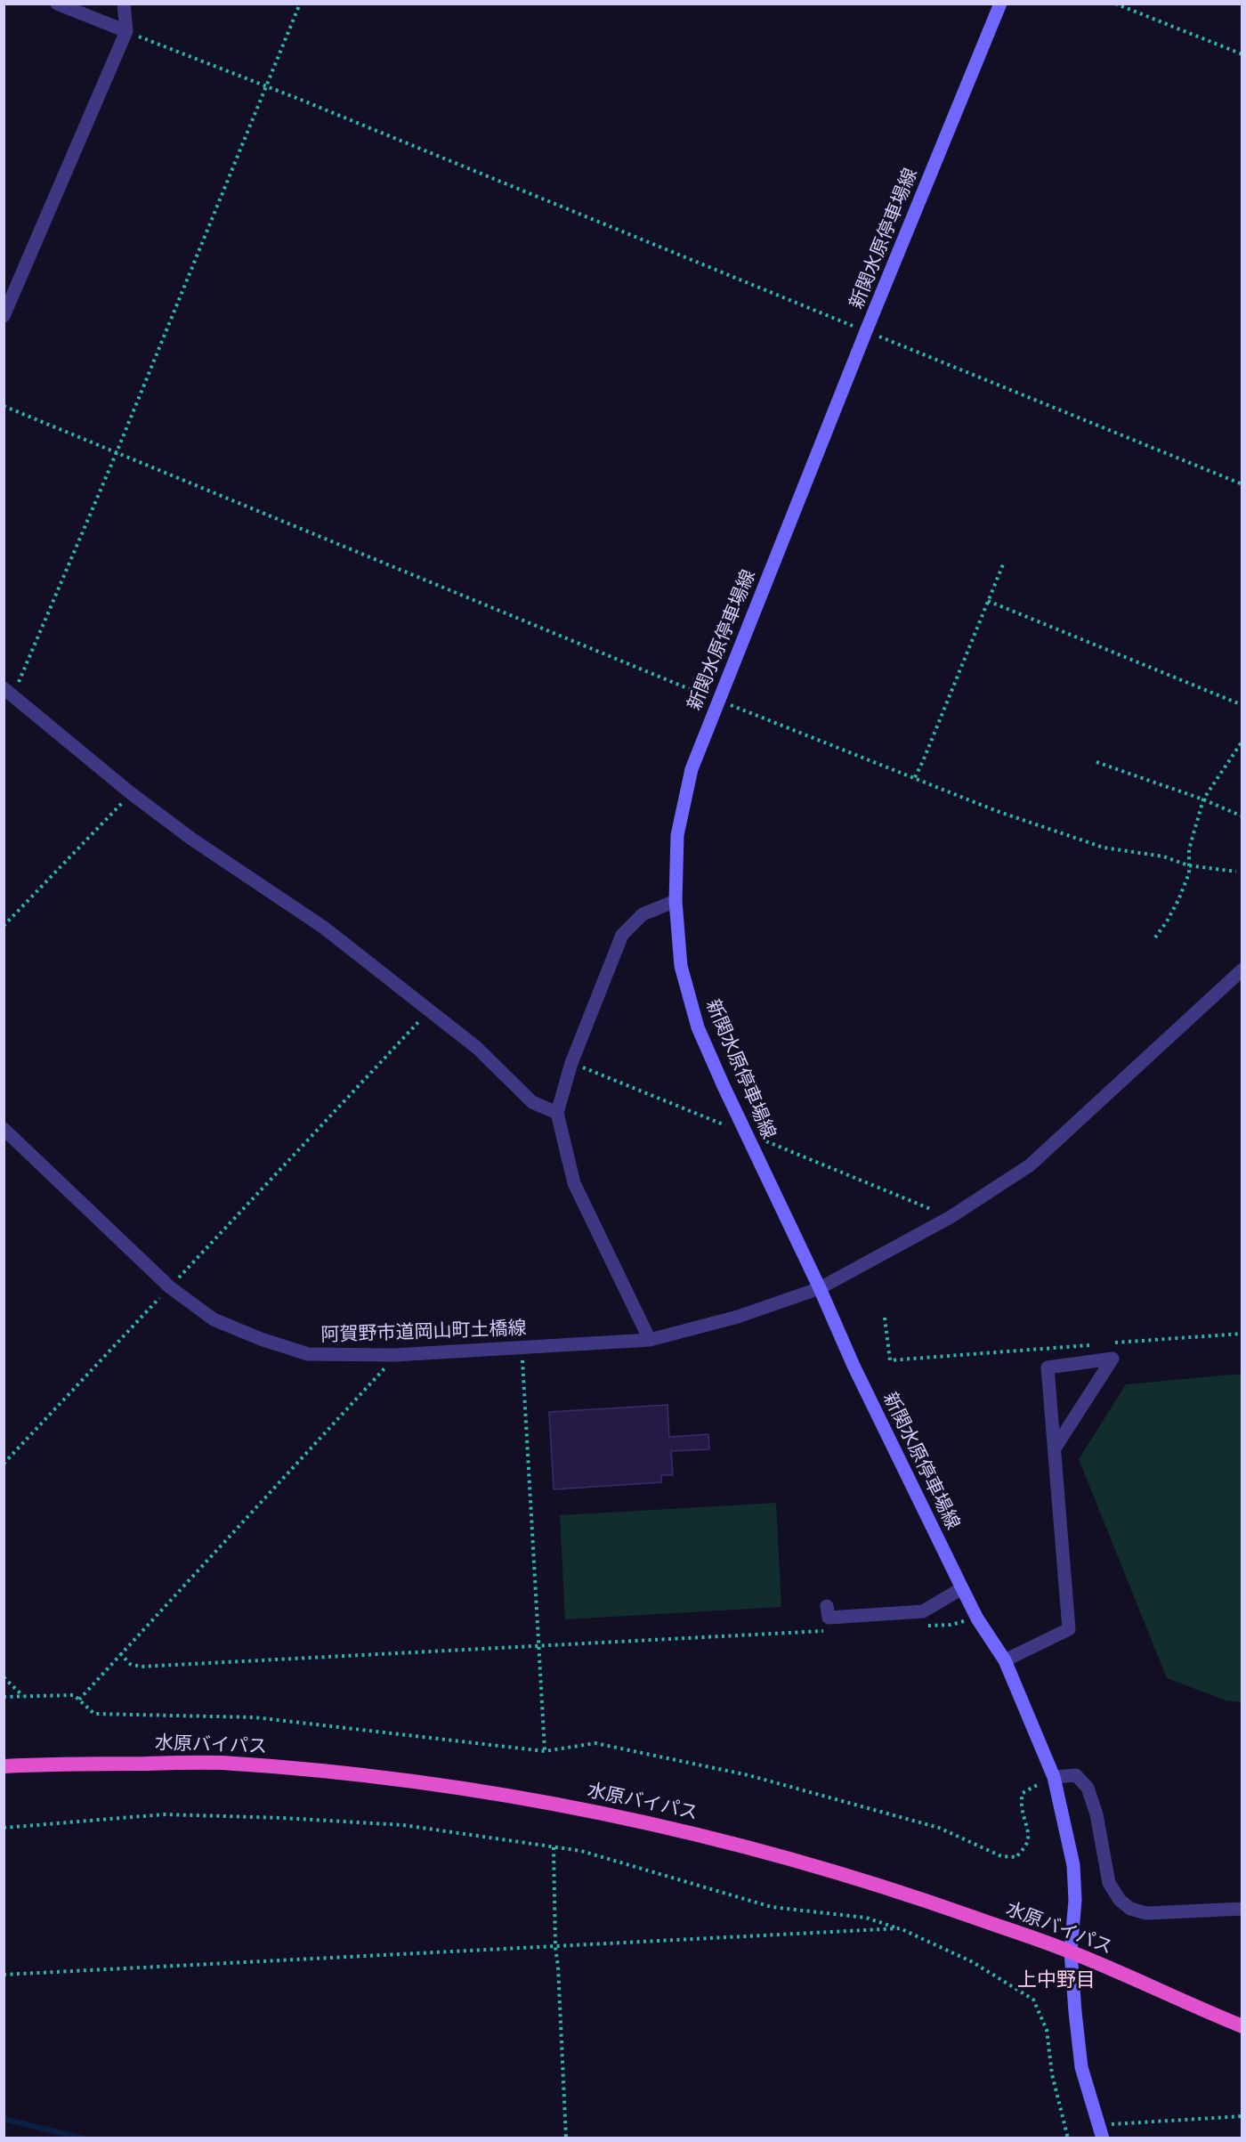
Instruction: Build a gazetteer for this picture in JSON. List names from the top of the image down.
{
  "streets": {
    "highway": ["水原バイパス"],
    "main road": ["新関水原停車場線"],
    "street": ["阿賀野市道岡山町土橋線"]
  },
  "crossings": [
    ["新関水原停車場線", "阿賀野市道岡山町土橋線"],
    ["新関水原停車場線", "水原バイパス"]
  ],
  "districts": ["上中野目"]
}
